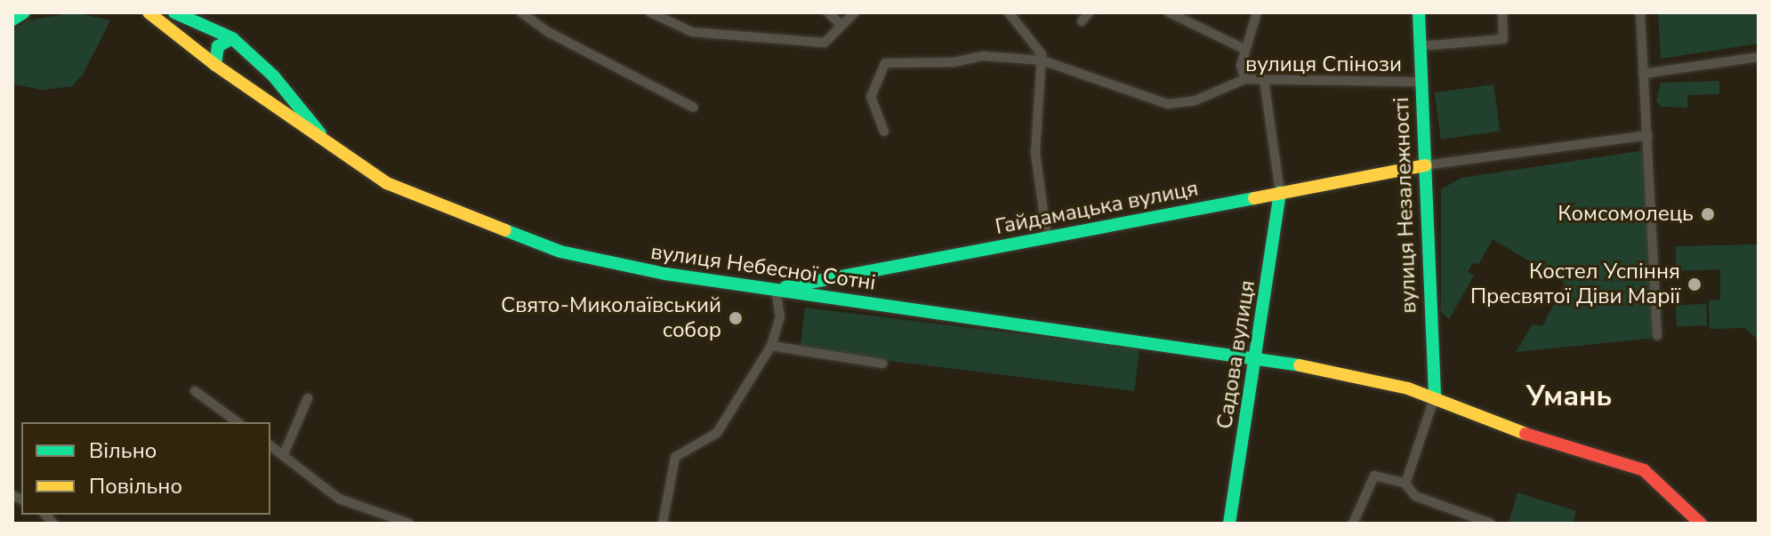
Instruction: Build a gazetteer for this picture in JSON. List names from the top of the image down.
{
  "streets": {
    "main road": [
      "вулиця Незалежності",
      "Гайдамацька вулиця",
      "вулиця Небесної Сотні",
      "Садова вулиця"
    ],
    "street": ["вулиця Спінози"]
  },
  "crossings": [
    ["вулиця Спінози", "вулиця Незалежності"],
    ["вулиця Незалежності", "Гайдамацька вулиця"],
    ["вулиця Незалежності", "вулиця Небесної Сотні"],
    ["Гайдамацька вулиця", "вулиця Небесної Сотні"],
    ["Гайдамацька вулиця", "Садова вулиця"],
    ["вулиця Небесної Сотні", "Садова вулиця"]
  ],
  "districts": ["Умань"],
  "places": ["Комсомолець", "Костел Успіння Пресвятої Діви Марії", "Свято-Миколаївський собор"],
  "legend": ["Вільно", "Повільно"]
}
